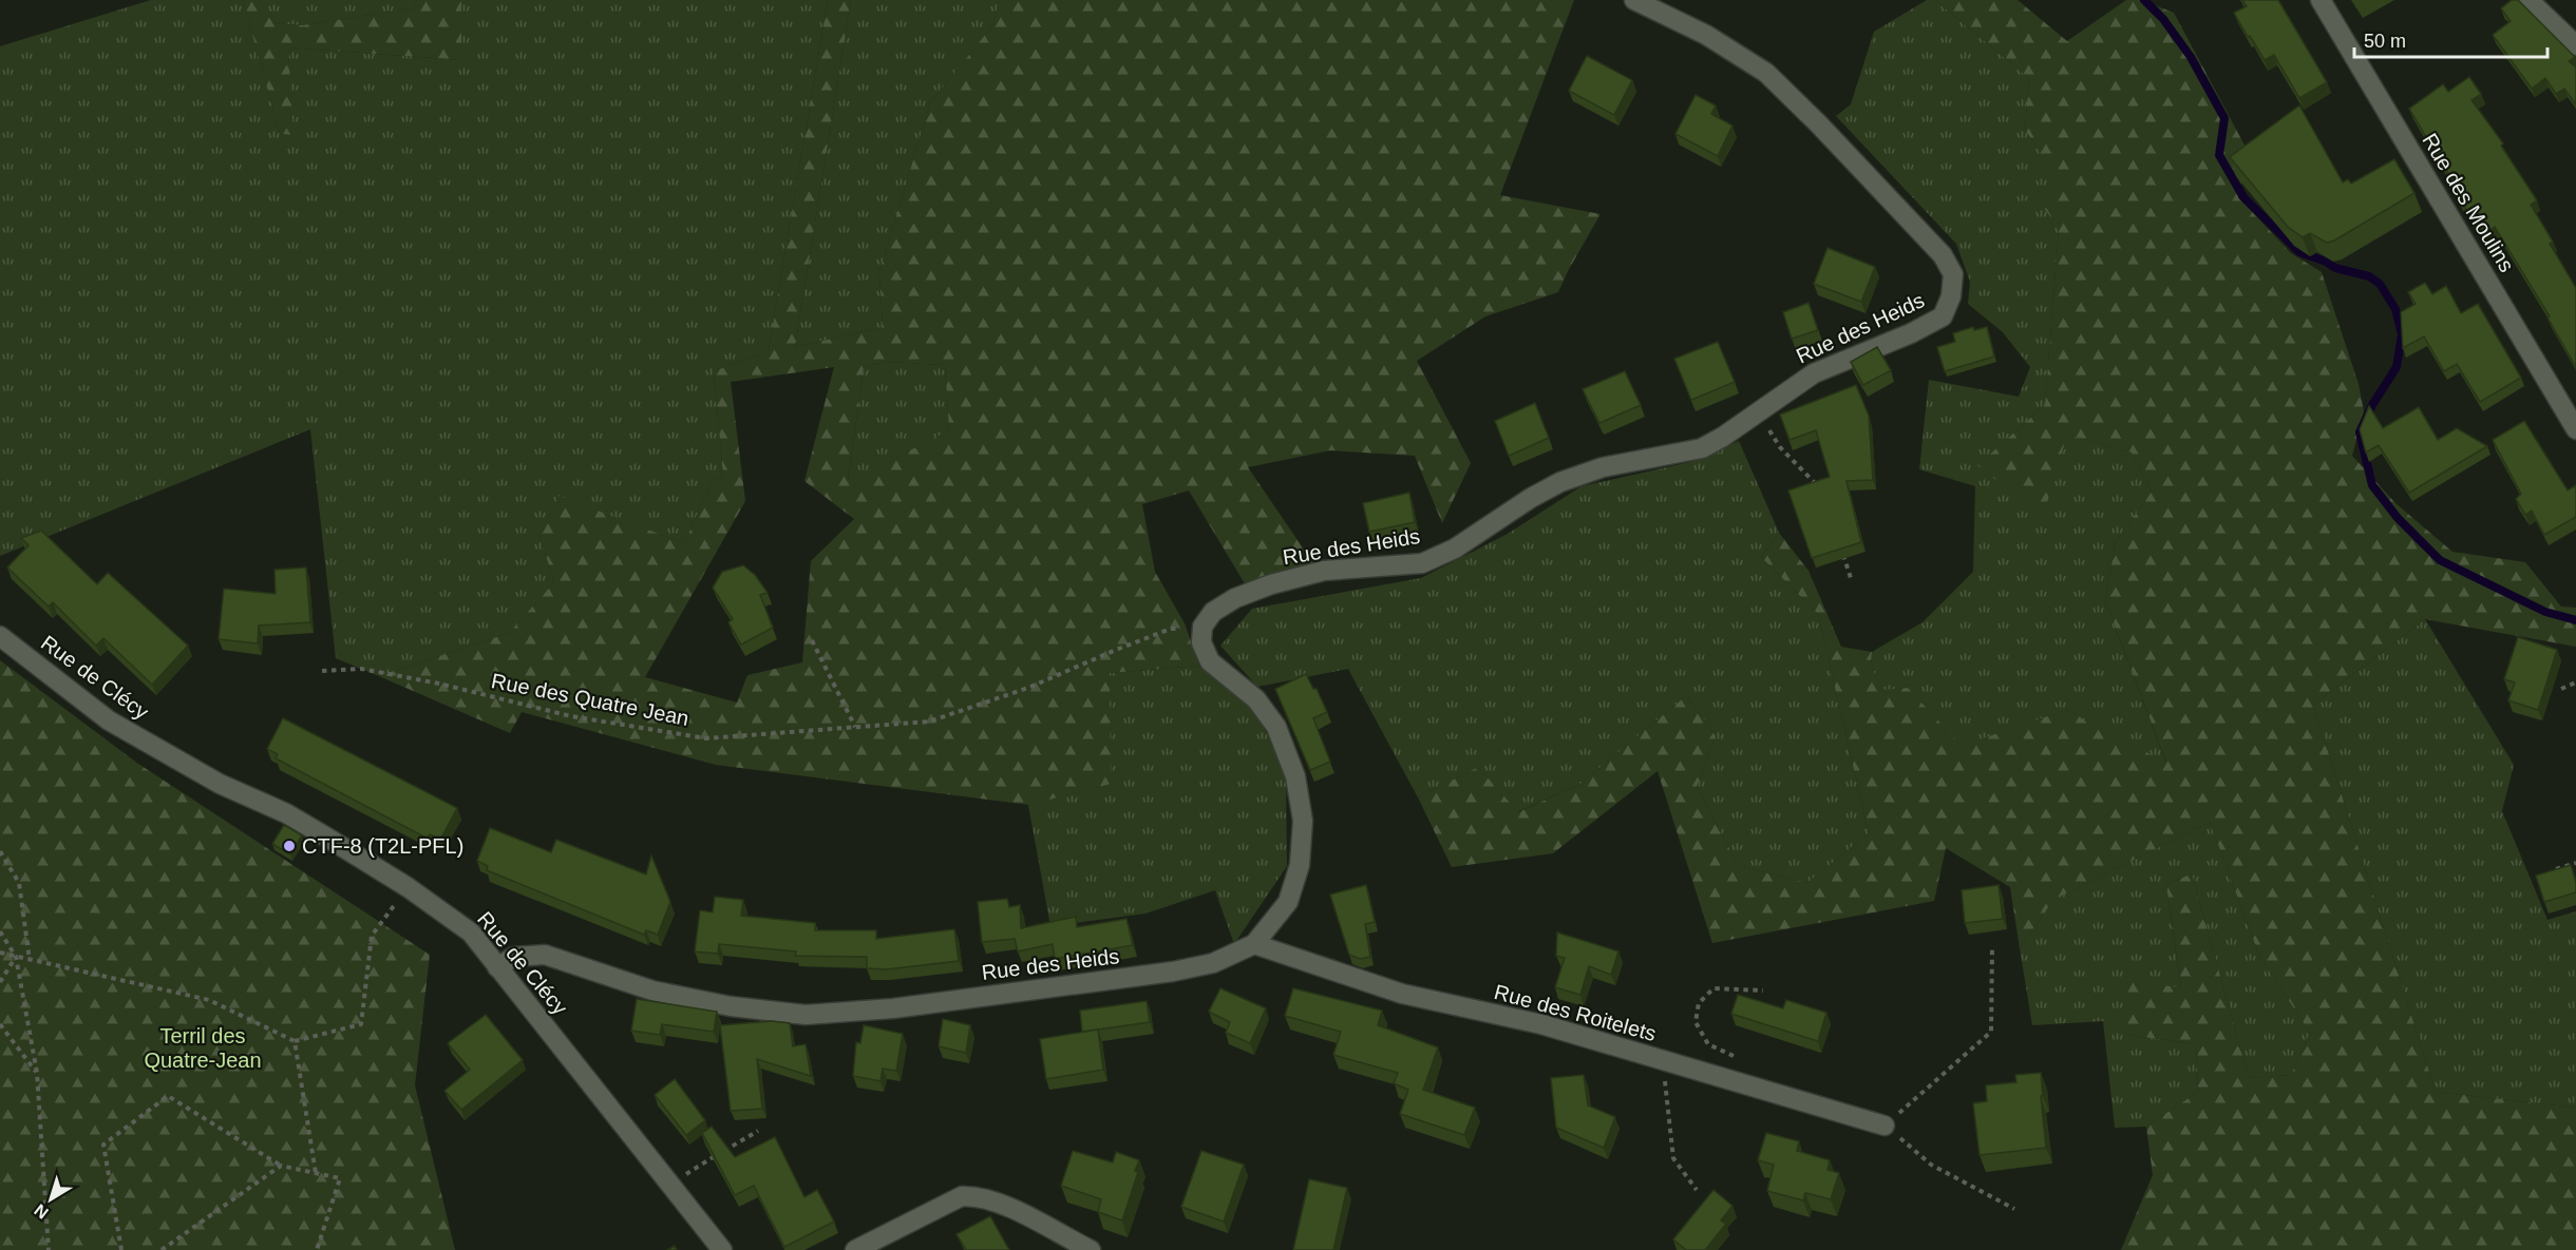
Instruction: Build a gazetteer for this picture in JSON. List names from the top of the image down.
{
  "streets": {
    "street": [
      "Rue des Moulins",
      "Rue des Heids",
      "Rue de Clécy",
      "Rue des Roitelets"
    ],
    "path": ["Rue des Quatre Jean"]
  },
  "crossings": [
    ["Rue des Heids", "Rue de Clécy"],
    ["Rue des Heids", "Rue des Quatre Jean"],
    ["Rue des Heids", "Rue des Roitelets"]
  ],
  "parks": ["Terril des Quatre-Jean"],
  "places": ["CTF-8 (T2L-PFL)"],
  "scale_bar": "50 m",
  "north": "bottom left"
}
